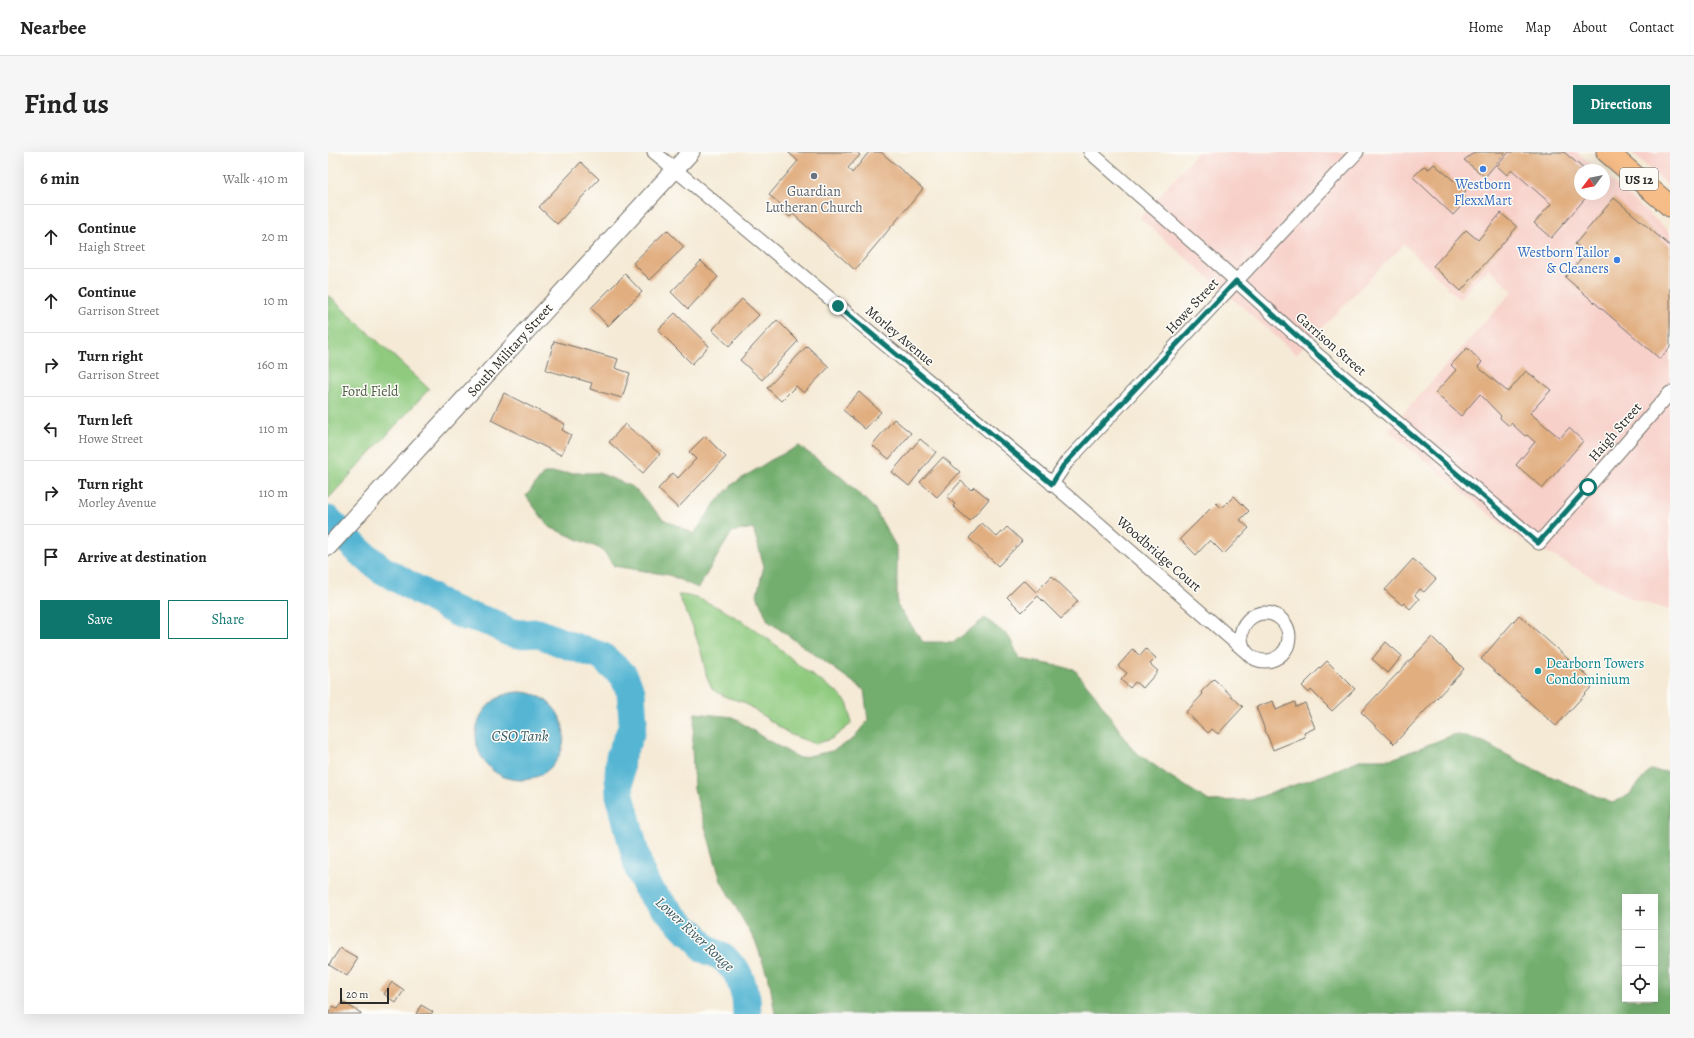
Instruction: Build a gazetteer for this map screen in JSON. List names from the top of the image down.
{
  "streets": {
    "main road": ["US 12"],
    "street": [
      "Howe Street",
      "Morley Avenue",
      "Garrison Street",
      "South Military Street",
      "Haigh Street",
      "Woodbridge Court"
    ]
  },
  "crossings": [
    ["Howe Street", "Morley Avenue"],
    ["Howe Street", "Garrison Street"],
    ["Howe Street", "Woodbridge Court"],
    ["Morley Avenue", "South Military Street"],
    ["Morley Avenue", "Woodbridge Court"],
    ["Garrison Street", "Haigh Street"]
  ],
  "water": ["CSO Tank", "Lower River Rouge"],
  "parks": ["Ford Field"],
  "places": [
    "Westborn FlexxMart",
    "Guardian Lutheran Church",
    "Westborn Tailor & Cleaners",
    "Dearborn Towers Condominium"
  ],
  "scale_bar": "20 m",
  "north": "bottom left",
  "page": {
    "header": "Nearbee",
    "nav": [
      "Home",
      "Map",
      "About",
      "Contact"
    ],
    "title": "Find us",
    "buttons": [
      "Directions",
      ["Save", "Share"]
    ],
    "heading": ["6 min", "Walk · 410 m"],
    "list": [
      ["Continue", "Haigh Street", "20 m"],
      ["Continue", "Garrison Street", "10 m"],
      ["Turn right", "Garrison Street", "160 m"],
      ["Turn left", "Howe Street", "110 m"],
      ["Turn right", "Morley Avenue", "110 m"],
      "Arrive at destination"
    ],
    "map_buttons": ["+", "−"],
    "scale": "20 m"
  }
}
